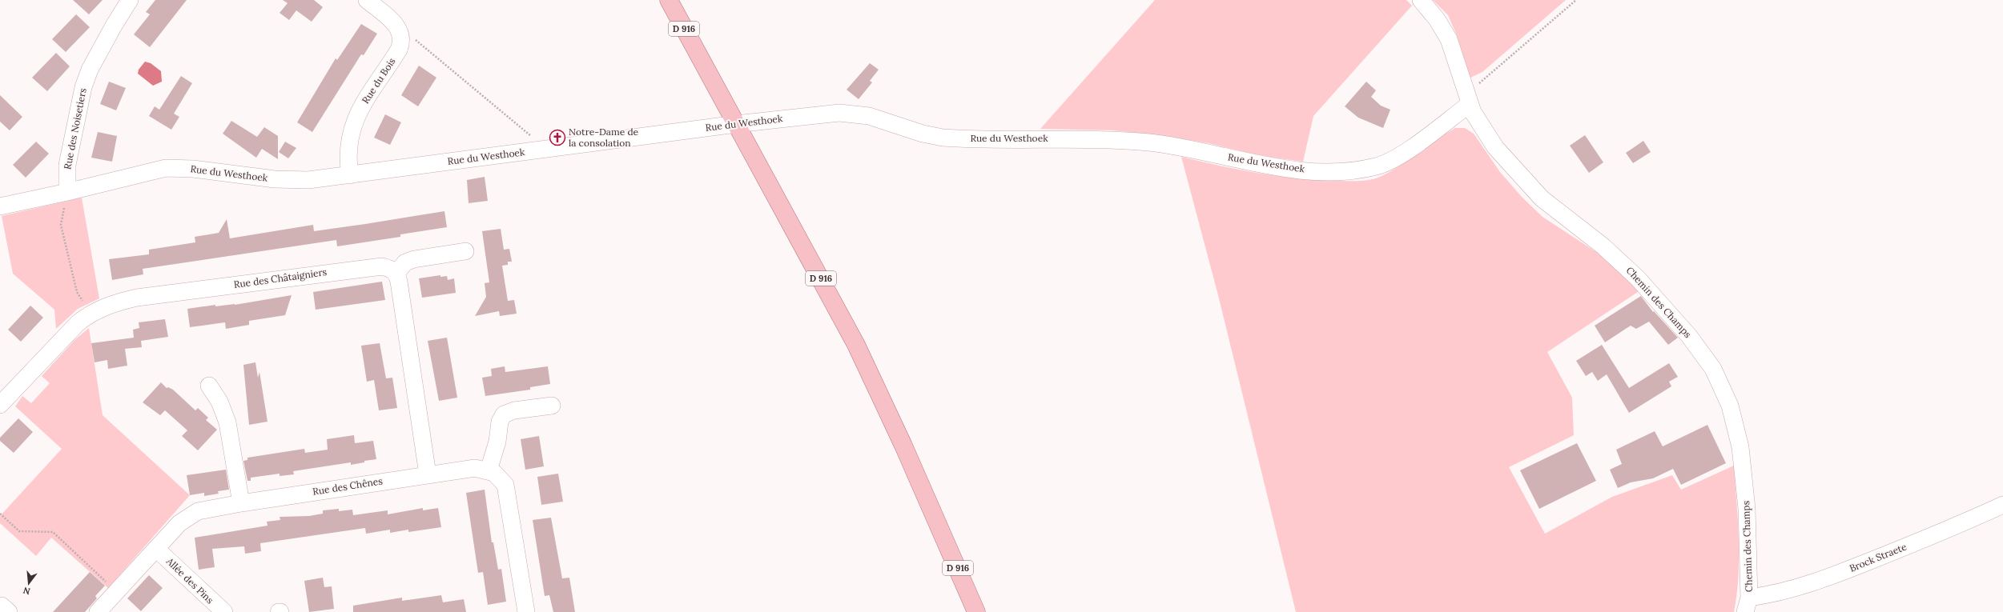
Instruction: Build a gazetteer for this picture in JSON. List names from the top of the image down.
{
  "streets": {
    "main road": ["D 916"],
    "street": [
      "Rue du Bois",
      "Rue du Westhoek",
      "Rue des Noisetiers",
      "Rue des Châtaigniers",
      "Chemin des Champs",
      "Rue des Chênes",
      "Brock Straete",
      "Allée des Pins"
    ]
  },
  "crossings": [
    ["D 916", "Rue du Westhoek"],
    ["Rue du Bois", "Rue du Westhoek"],
    ["Rue du Westhoek", "Rue des Noisetiers"],
    ["Rue du Westhoek", "Chemin des Champs"],
    ["Chemin des Champs", "Brock Straete"],
    ["Rue des Chênes", "Allée des Pins"]
  ],
  "places": {
    "church": ["Notre-Dame de la consolation"]
  },
  "north": "bottom"
}
